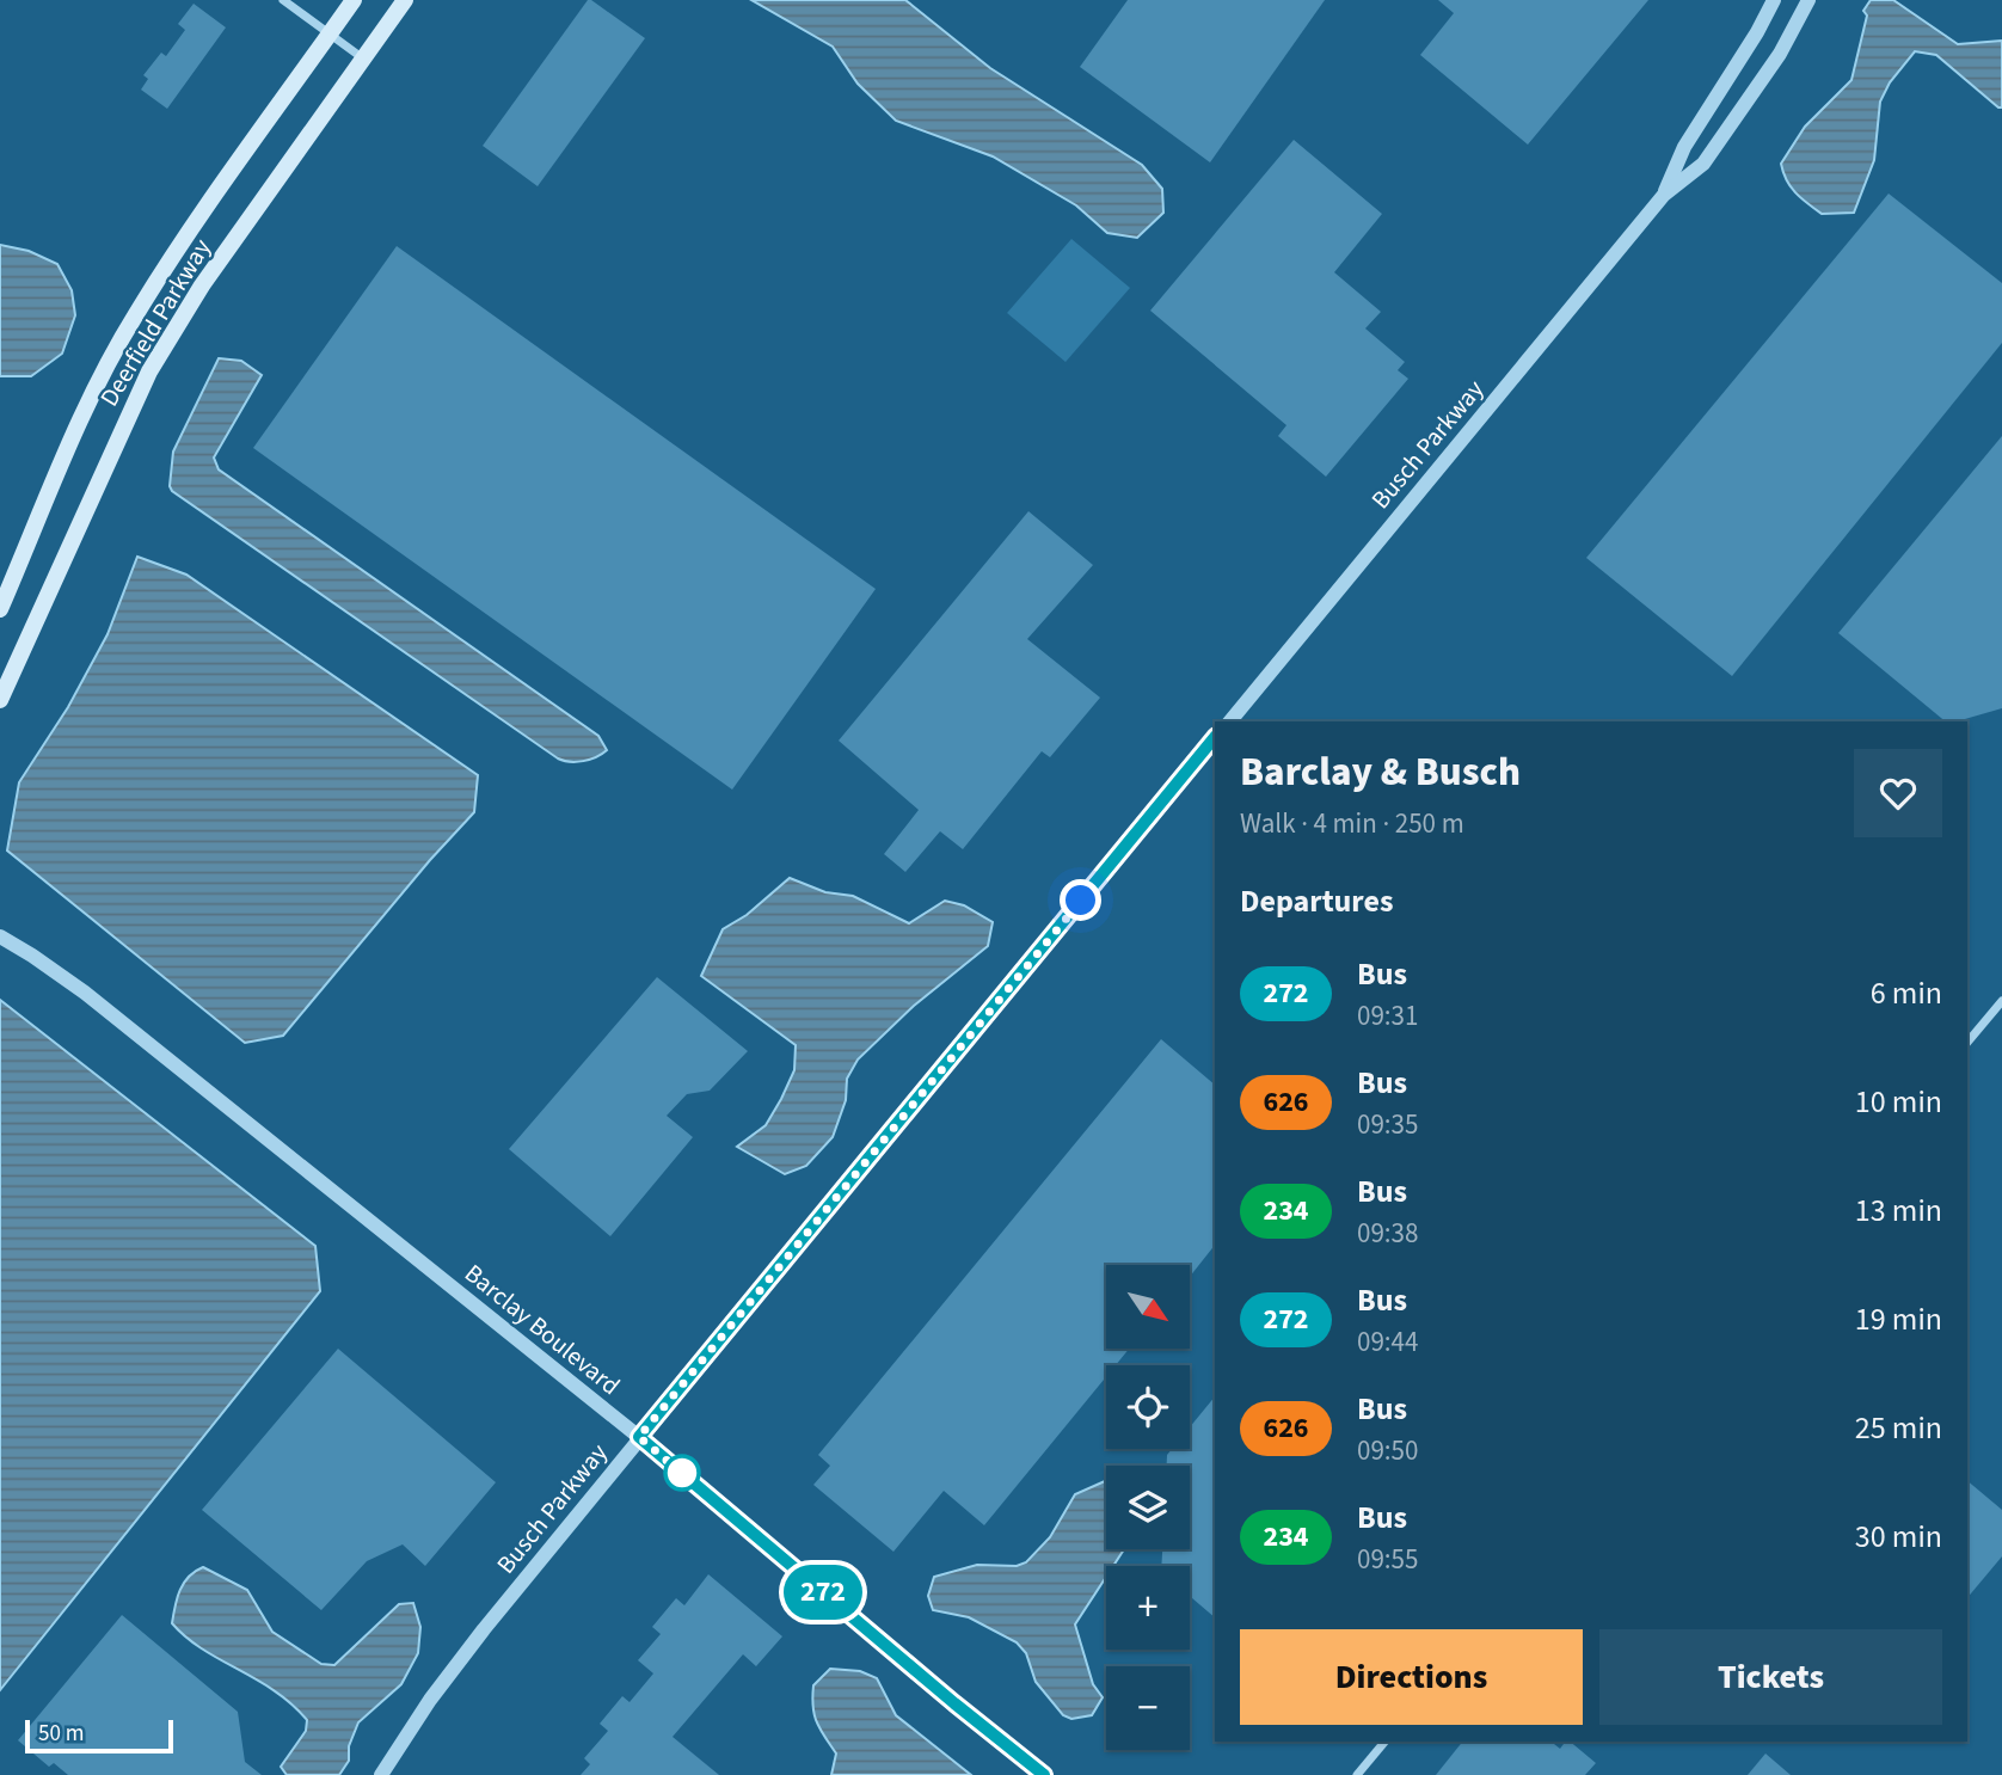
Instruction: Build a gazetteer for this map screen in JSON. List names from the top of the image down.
{
  "streets": {
    "main road": ["Deerfield Parkway"],
    "street": ["Busch Parkway", "Barclay Boulevard"]
  },
  "crossings": [
    ["Busch Parkway", "Barclay Boulevard"]
  ],
  "lines": ["bus line 272"],
  "scale_bar": "50 m",
  "north": "bottom right",
  "page": {
    "on_map": "272",
    "heading": [
      ["Barclay & Busch", "Walk · 4 min · 250 m"],
      "Departures"
    ],
    "list": [
      {
        "mark": "272",
        "name": "Bus",
        "note": "09:31",
        "value": "6 min"
      },
      {
        "mark": "626",
        "name": "Bus",
        "note": "09:35",
        "value": "10 min"
      },
      {
        "mark": "234",
        "name": "Bus",
        "note": "09:38",
        "value": "13 min"
      },
      {
        "mark": "272",
        "name": "Bus",
        "note": "09:44",
        "value": "19 min"
      },
      {
        "mark": "626",
        "name": "Bus",
        "note": "09:50",
        "value": "25 min"
      },
      {
        "mark": "234",
        "name": "Bus",
        "note": "09:55",
        "value": "30 min"
      }
    ],
    "map_buttons": ["+", "−"],
    "buttons": ["Directions", "Tickets"],
    "scale": "50 m"
  }
}
